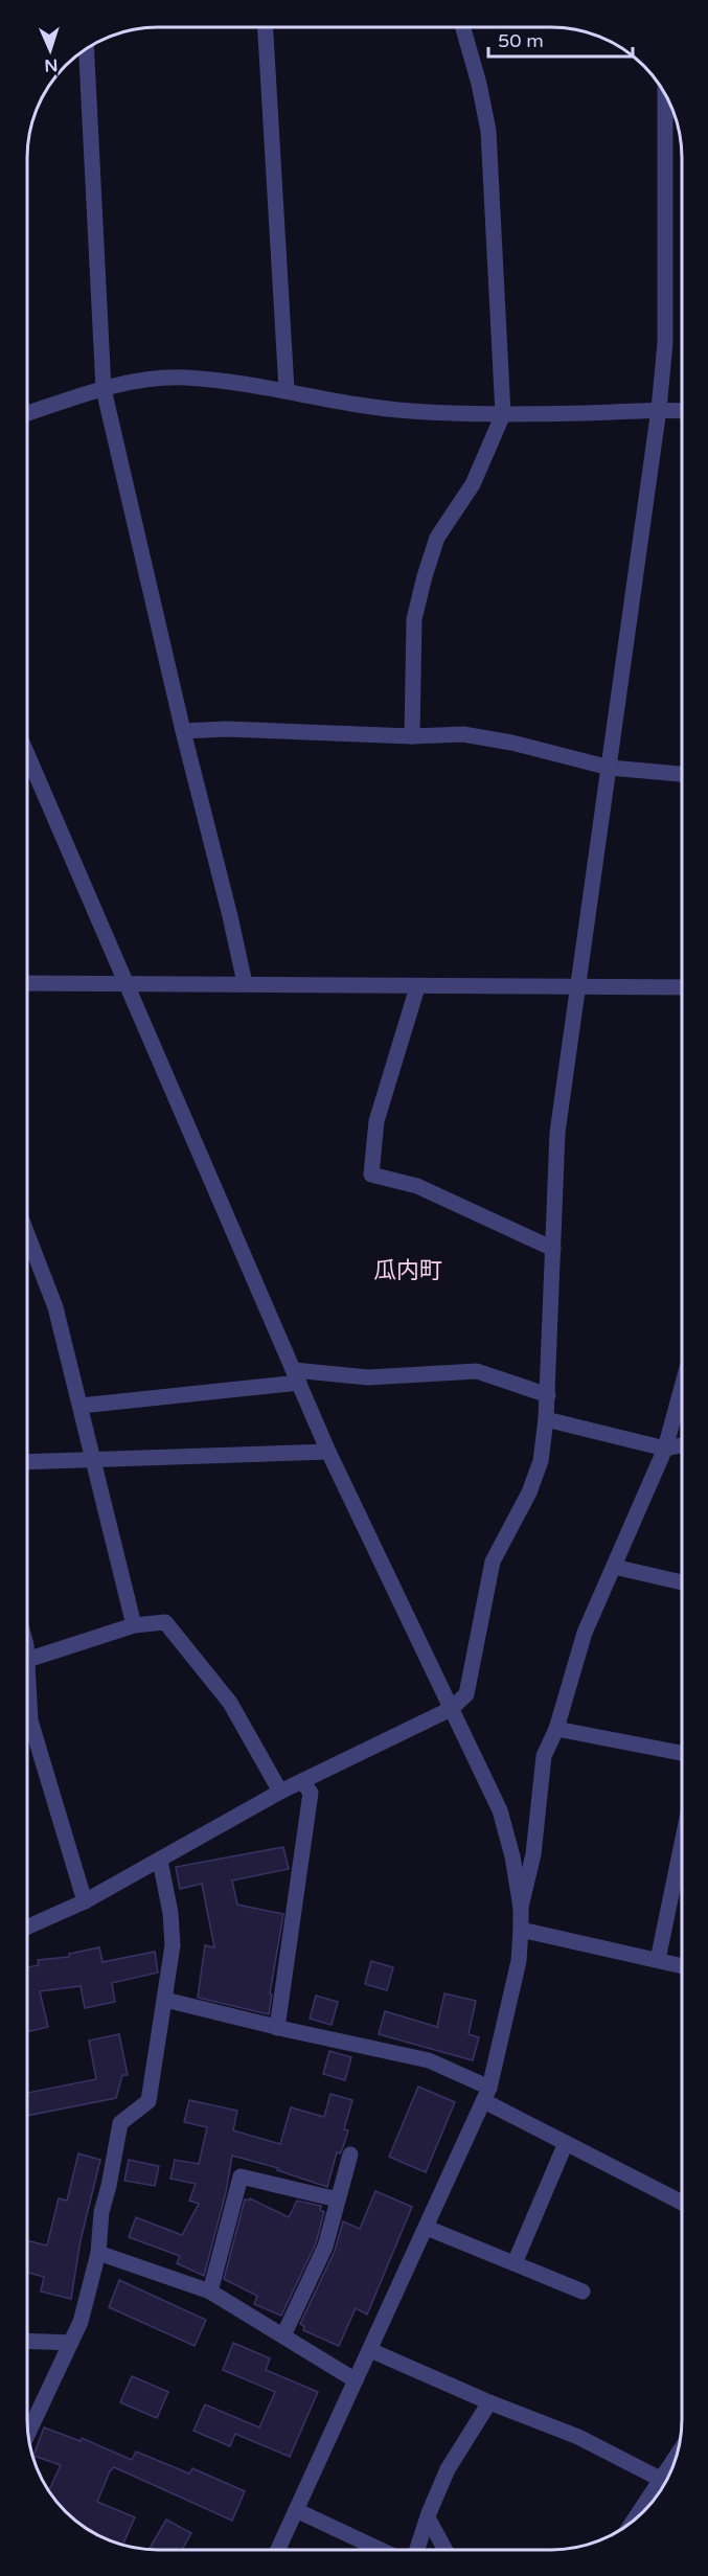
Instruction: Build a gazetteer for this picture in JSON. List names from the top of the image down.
{
  "districts": ["瓜内町"],
  "scale_bar": "50 m",
  "north": "bottom"
}
